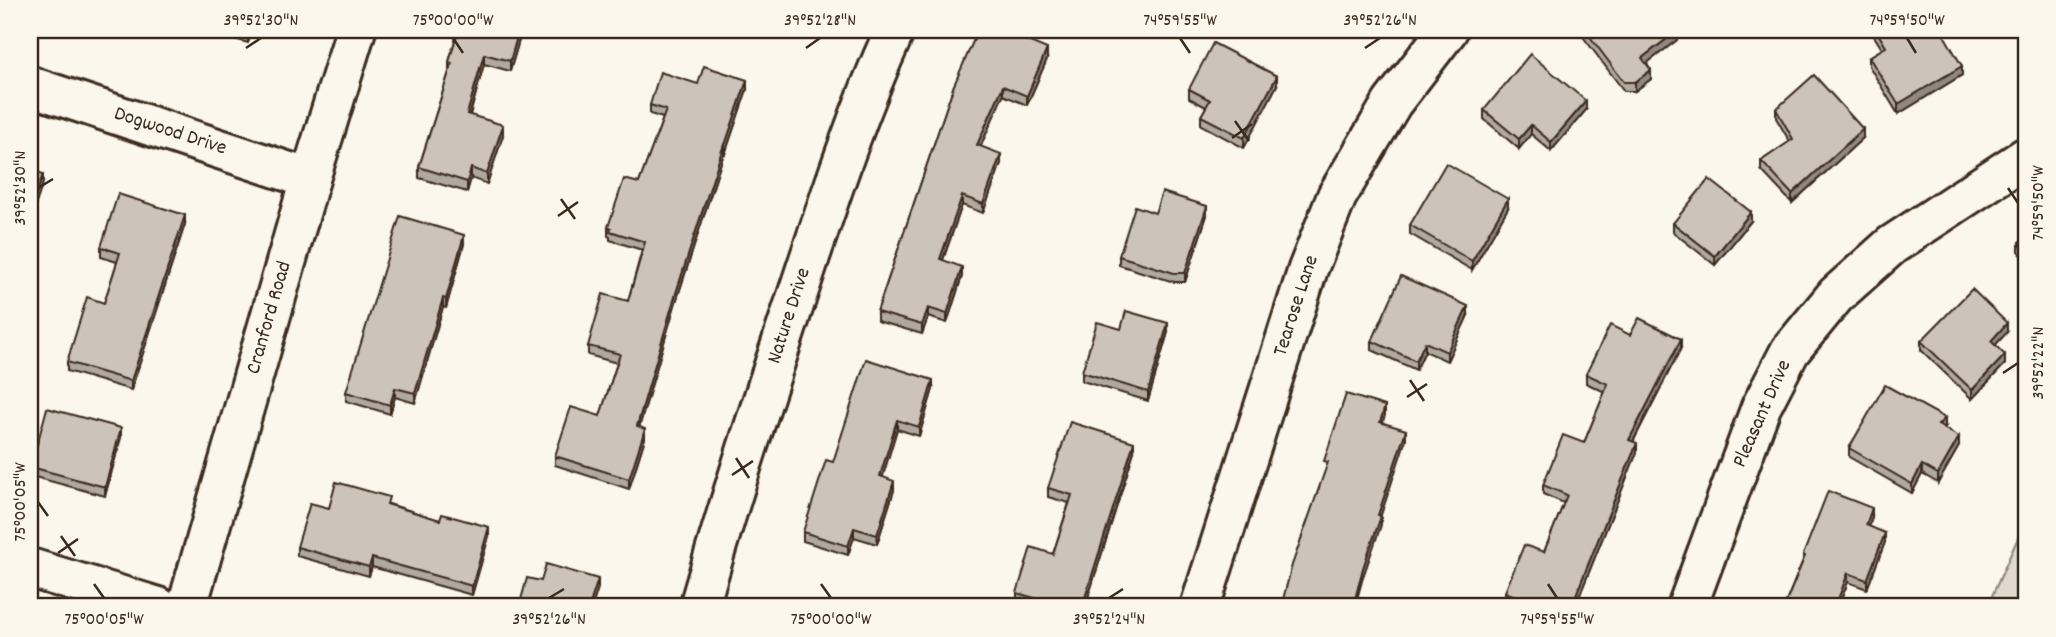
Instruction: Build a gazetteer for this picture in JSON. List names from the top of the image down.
{
  "streets": {
    "street": [
      "Dogwood Drive",
      "Tearose Lane",
      "Nature Drive",
      "Cranford Road",
      "Pleasant Drive"
    ]
  },
  "crossings": [
    ["Dogwood Drive", "Cranford Road"]
  ],
  "coordinates": [
    "39°52'30\"N",
    "75°00'00\"W",
    "39°52'28\"N",
    "74°59'55\"W",
    "39°52'26\"N",
    "74°59'50\"W",
    "39°52'22\"N",
    "75°00'05\"W",
    "39°52'24\"N"
  ]
}
